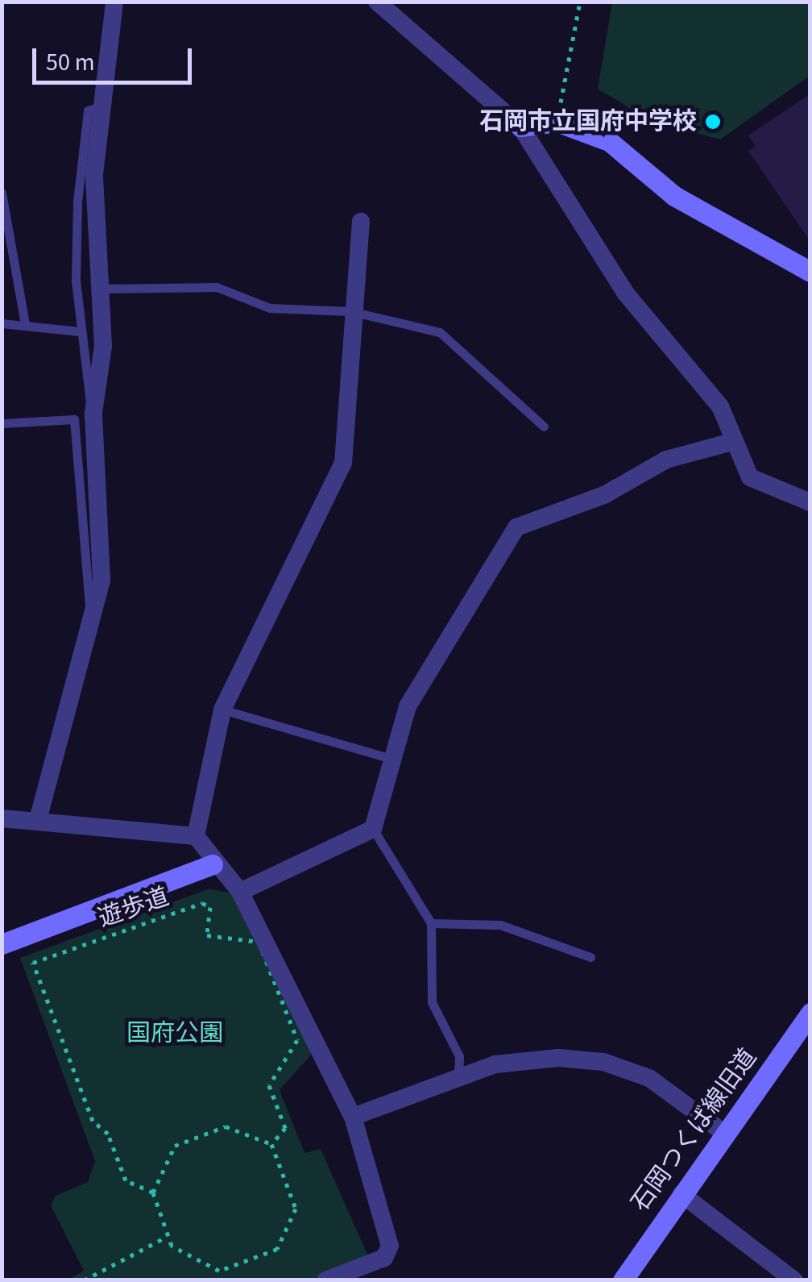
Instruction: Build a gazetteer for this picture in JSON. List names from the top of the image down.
{
  "streets": {
    "street": ["石岡つくば線旧道"],
    "path": ["遊歩道"]
  },
  "parks": ["国府公園"],
  "places": ["石岡市立国府中学校"],
  "scale_bar": "50 m"
}
